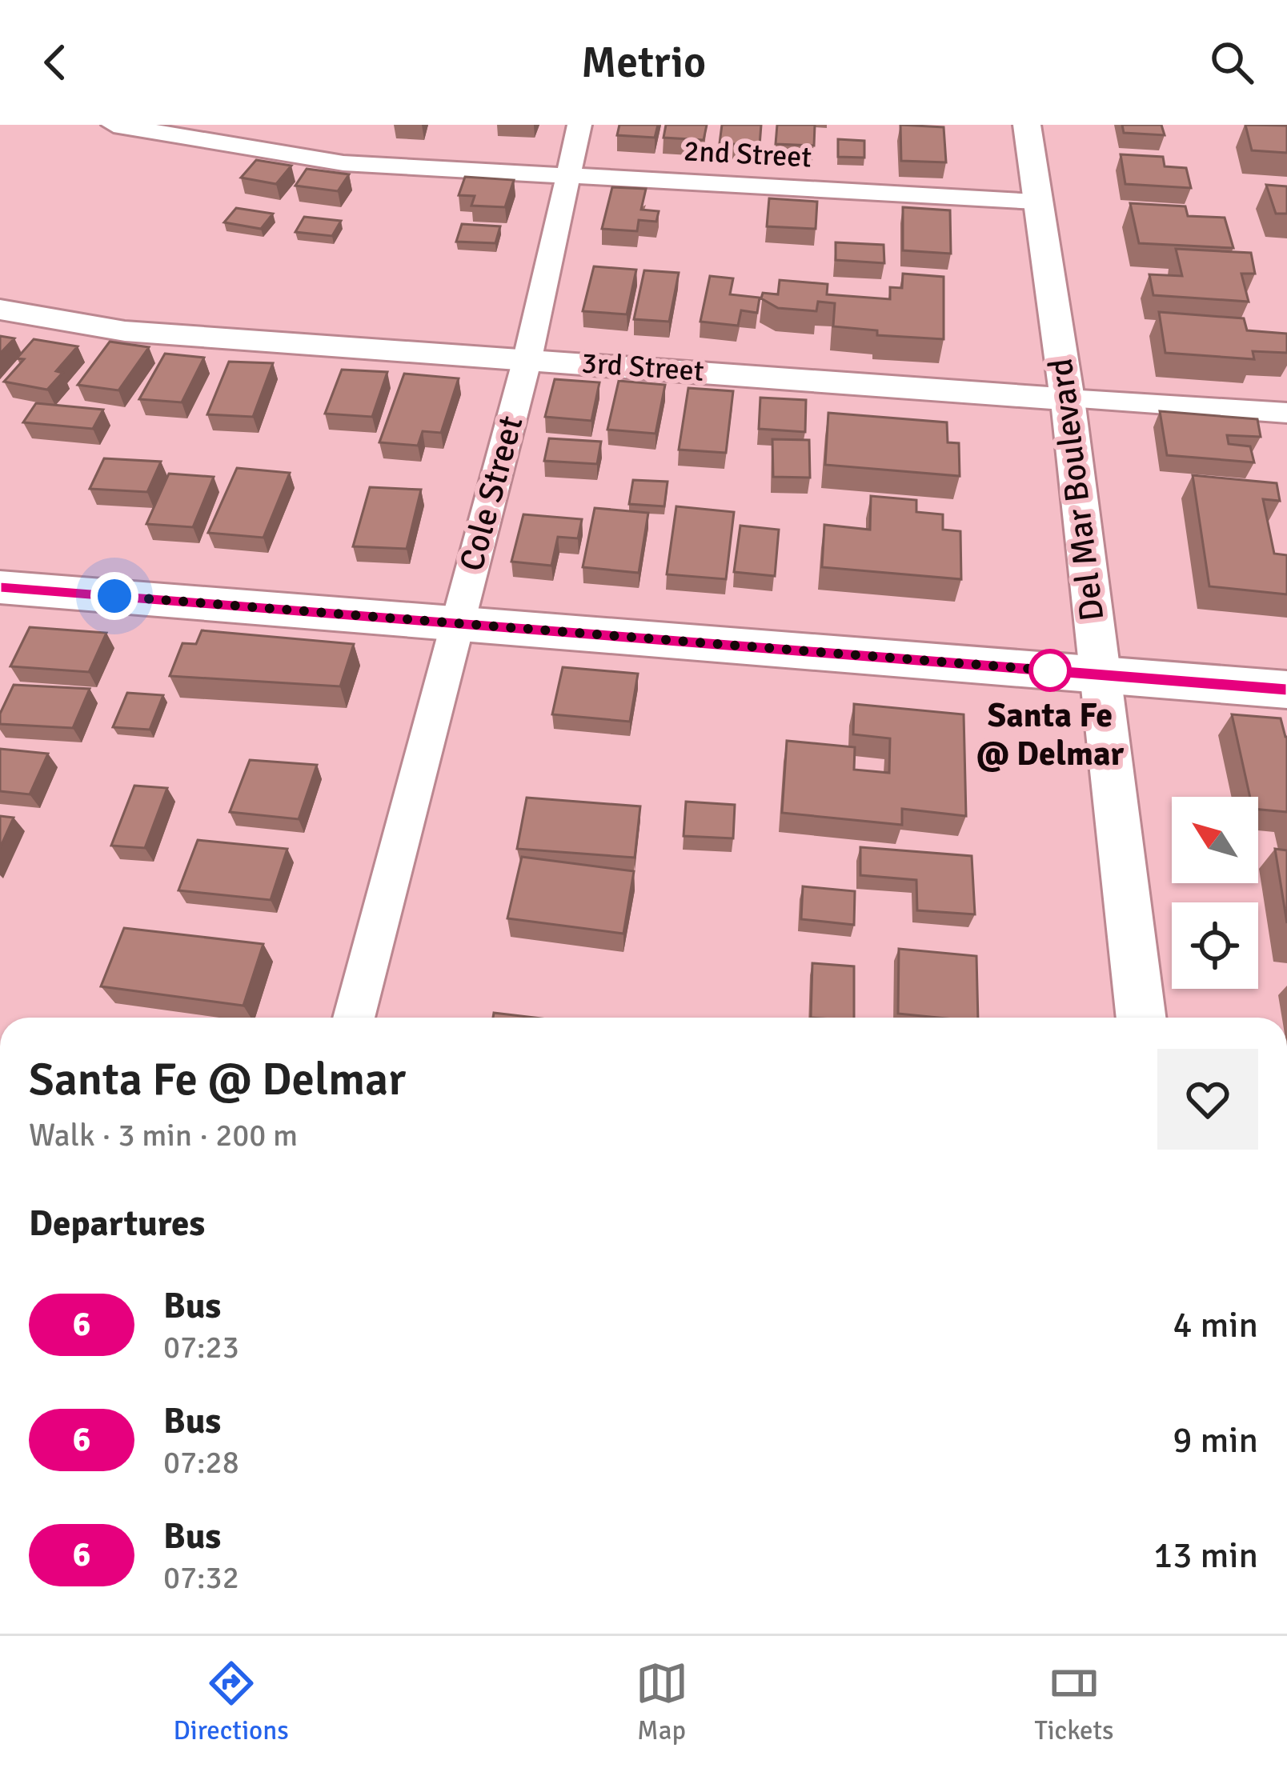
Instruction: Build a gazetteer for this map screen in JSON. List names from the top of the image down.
{
  "streets": {
    "street": [
      "2nd Street",
      "3rd Street",
      "Del Mar Boulevard",
      "Cole Street"
    ]
  },
  "crossings": [
    ["2nd Street", "Del Mar Boulevard"],
    ["2nd Street", "Cole Street"],
    ["3rd Street", "Del Mar Boulevard"],
    ["3rd Street", "Cole Street"]
  ],
  "places": ["Santa Fe @ Delmar"],
  "lines": ["bus line 6"],
  "north": "top left",
  "page": {
    "header": "Metrio",
    "heading": [
      ["Santa Fe @ Delmar", "Walk · 3 min · 200 m"],
      "Departures"
    ],
    "list": [
      {
        "mark": "6",
        "name": "Bus",
        "note": "07:23",
        "value": "4 min"
      },
      {
        "mark": "6",
        "name": "Bus",
        "note": "07:28",
        "value": "9 min"
      },
      {
        "mark": "6",
        "name": "Bus",
        "note": "07:32",
        "value": "13 min"
      }
    ],
    "tabs": ["Directions", "Map", "Tickets"]
  }
}
